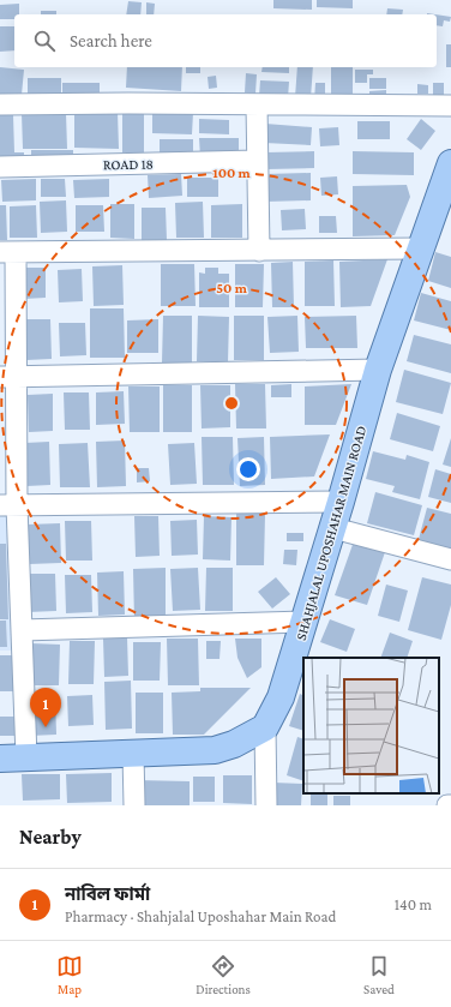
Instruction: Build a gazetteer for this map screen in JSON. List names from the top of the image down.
{
  "streets": {
    "main road": ["SHAHJALAL UPOSHAHAR MAIN ROAD"],
    "street": ["ROAD 18"]
  },
  "page": {
    "search": "Search here",
    "pins": "1",
    "heading": "Nearby",
    "list": [
      {
        "mark": "1",
        "name": "নাবিল ফার্মা",
        "note": "Pharmacy · Shahjalal Uposhahar Main Road",
        "value": "140 m"
      }
    ],
    "nav": ["Map", "Directions", "Saved"]
  },
  "rings": ["100 m", "50 m"]
}
